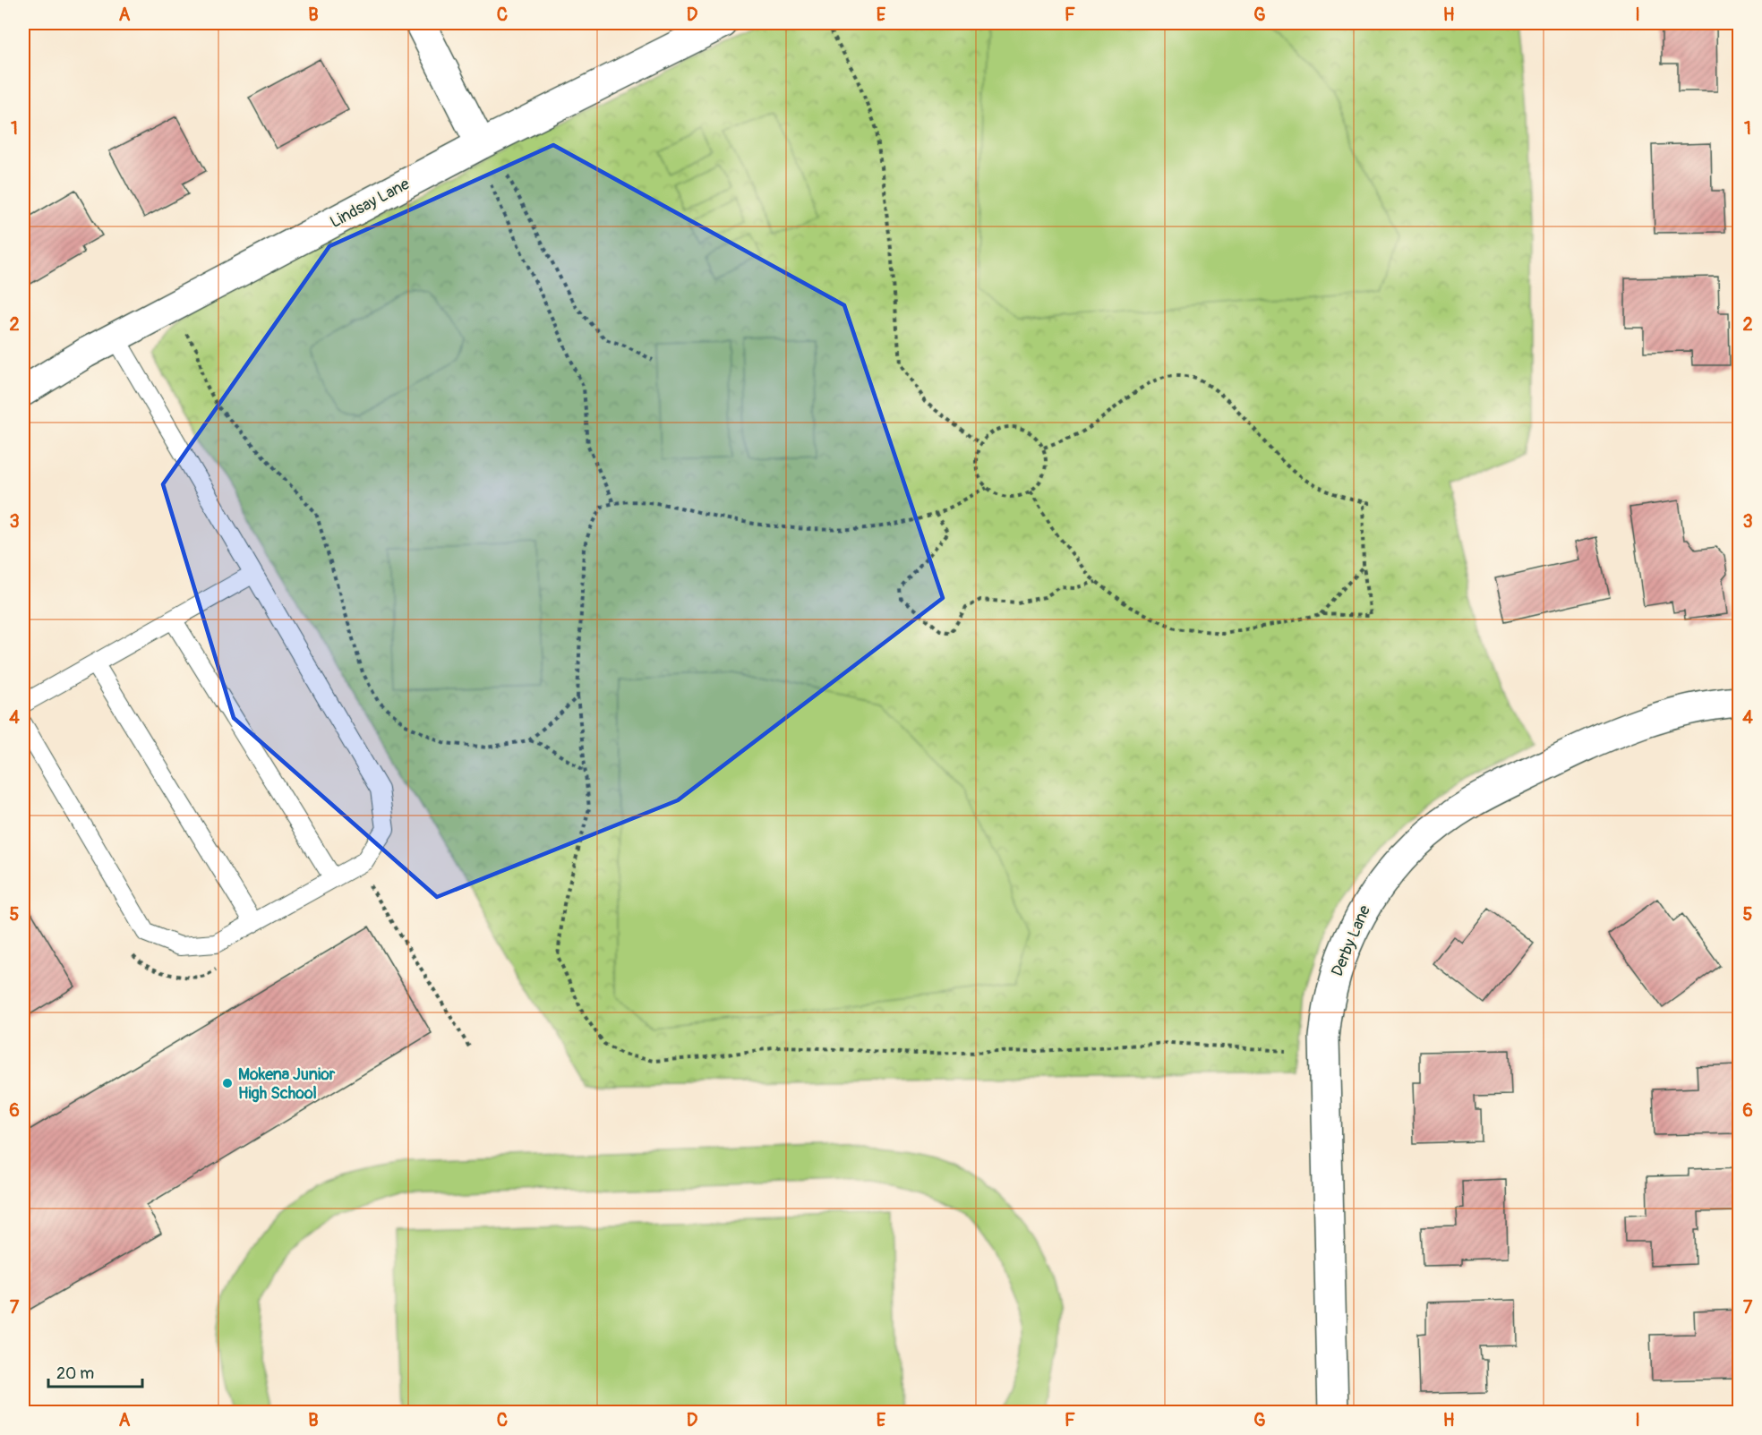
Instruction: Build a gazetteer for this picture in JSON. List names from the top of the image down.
{
  "streets": {
    "street": ["Lindsay Lane", "Derby Lane"]
  },
  "places": ["Mokena Junior High School"],
  "scale_bar": "20 m",
  "grid": {
    "columns": [
      "A",
      "B",
      "C",
      "D",
      "E",
      "F",
      "G",
      "H",
      "I"
    ],
    "rows": [
      "1",
      "2",
      "3",
      "4",
      "5",
      "6",
      "7"
    ]
  }
}
